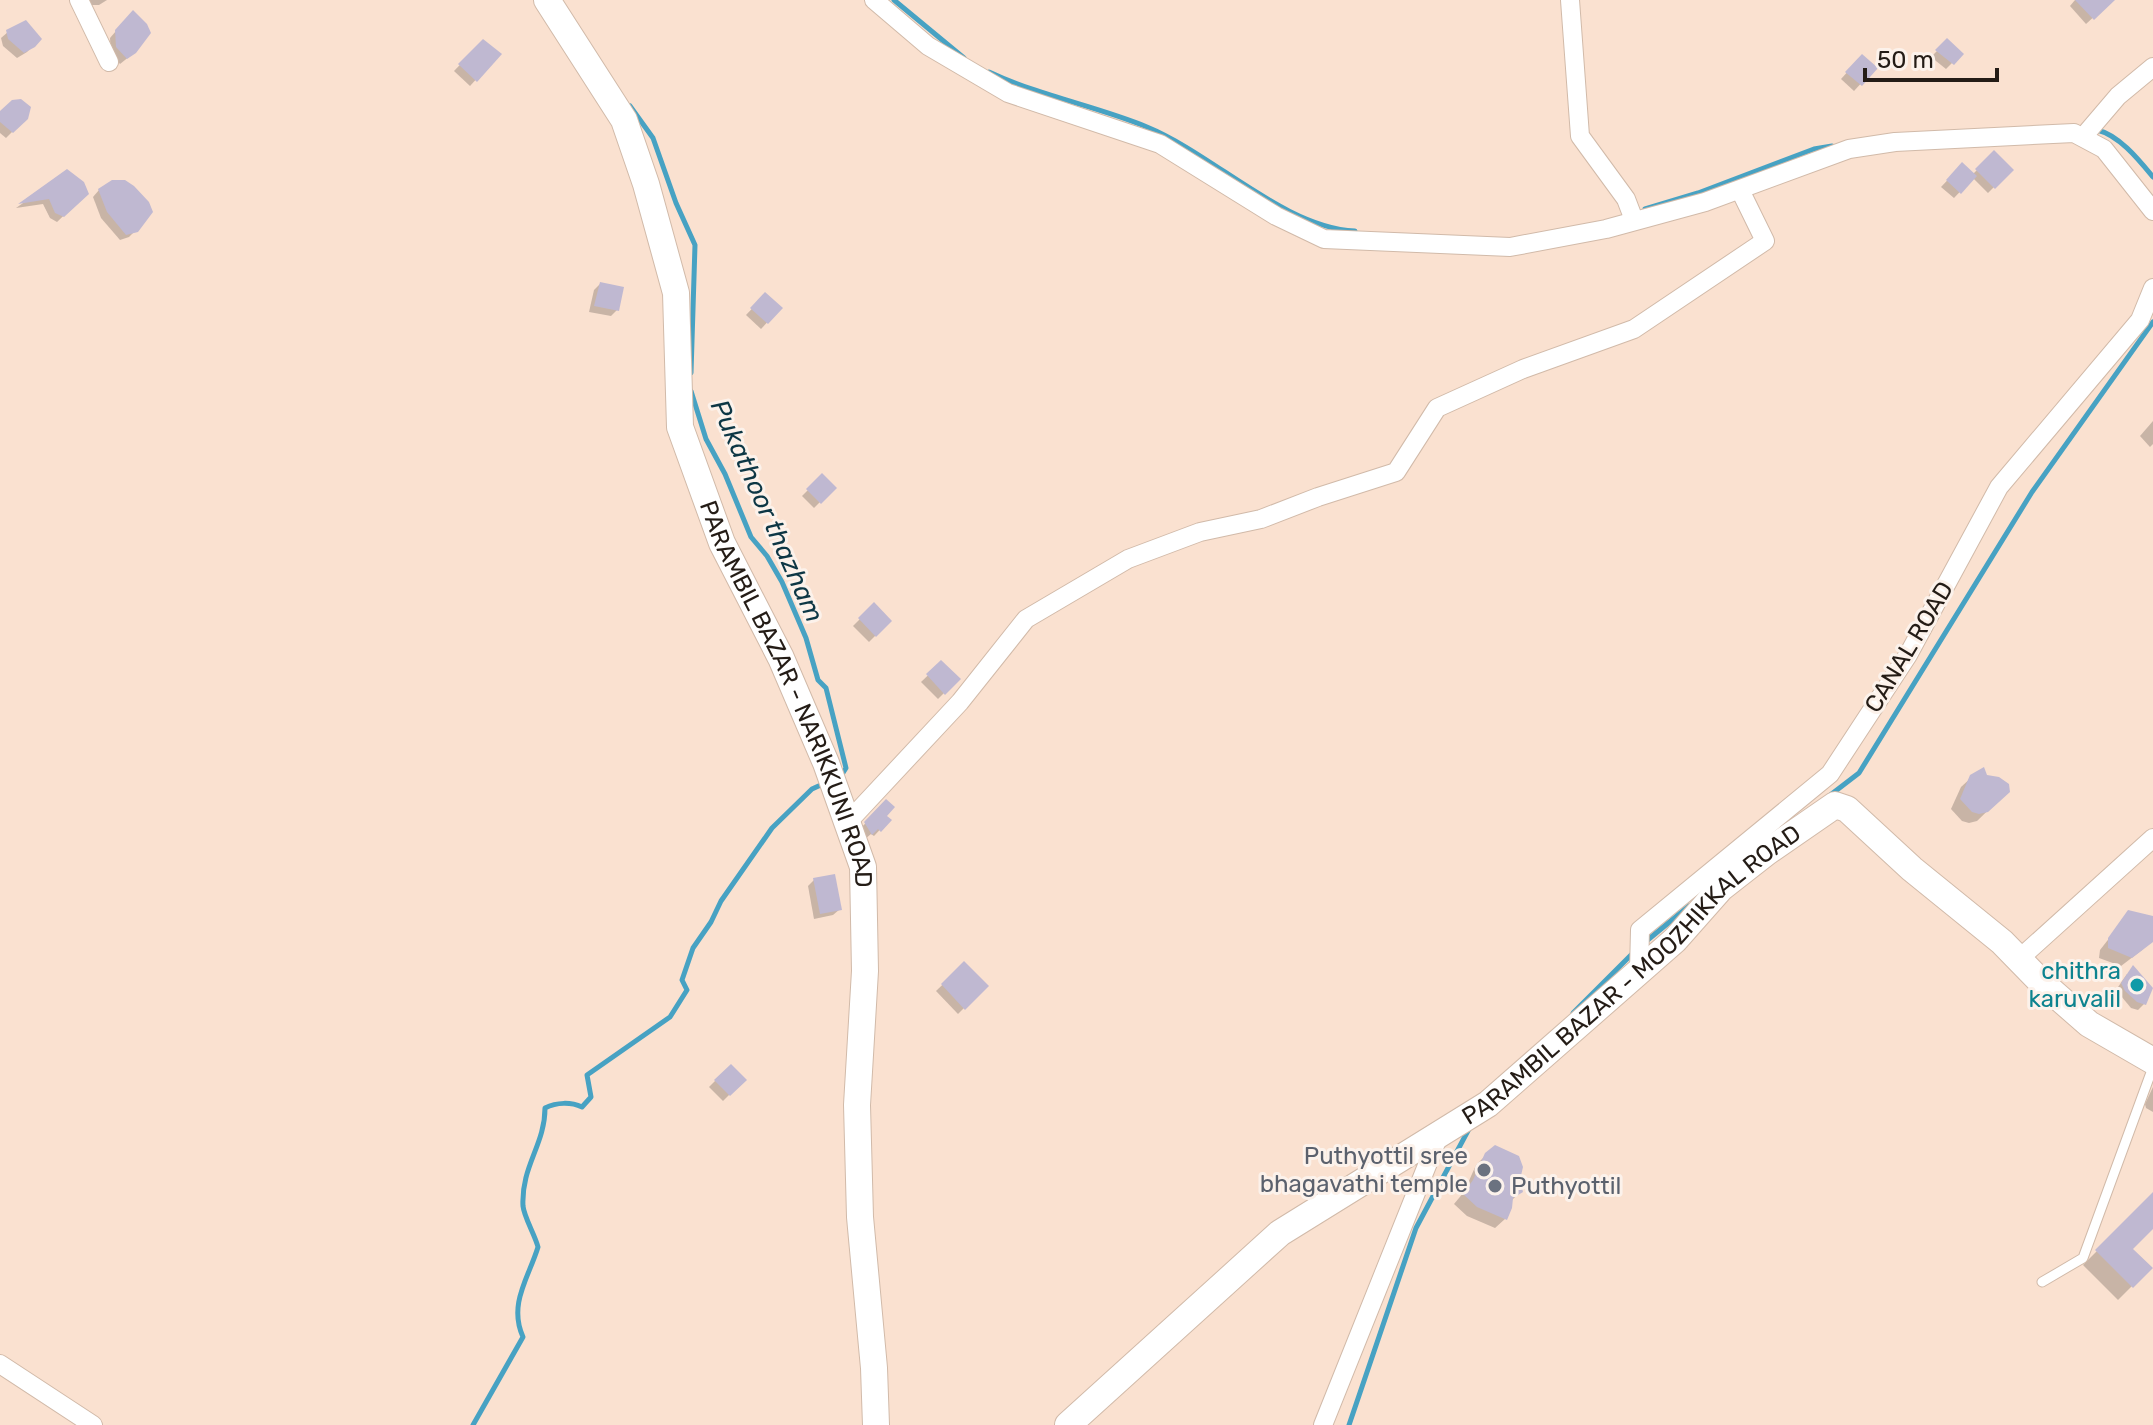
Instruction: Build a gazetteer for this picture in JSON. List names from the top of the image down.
{
  "streets": {
    "main road": ["PARAMBIL BAZAR - NARIKKUNI ROAD", "PARAMBIL BAZAR - MOOZHIKKAL ROAD"],
    "street": ["CANAL ROAD"]
  },
  "crossings": [
    ["CANAL ROAD", "PARAMBIL BAZAR - MOOZHIKKAL ROAD"]
  ],
  "water": ["Pukathoor thazham"],
  "places": ["chithra karuvalil", "Puthyottil sree bhagavathi temple", "Puthyottil"],
  "scale_bar": "50 m"
}
